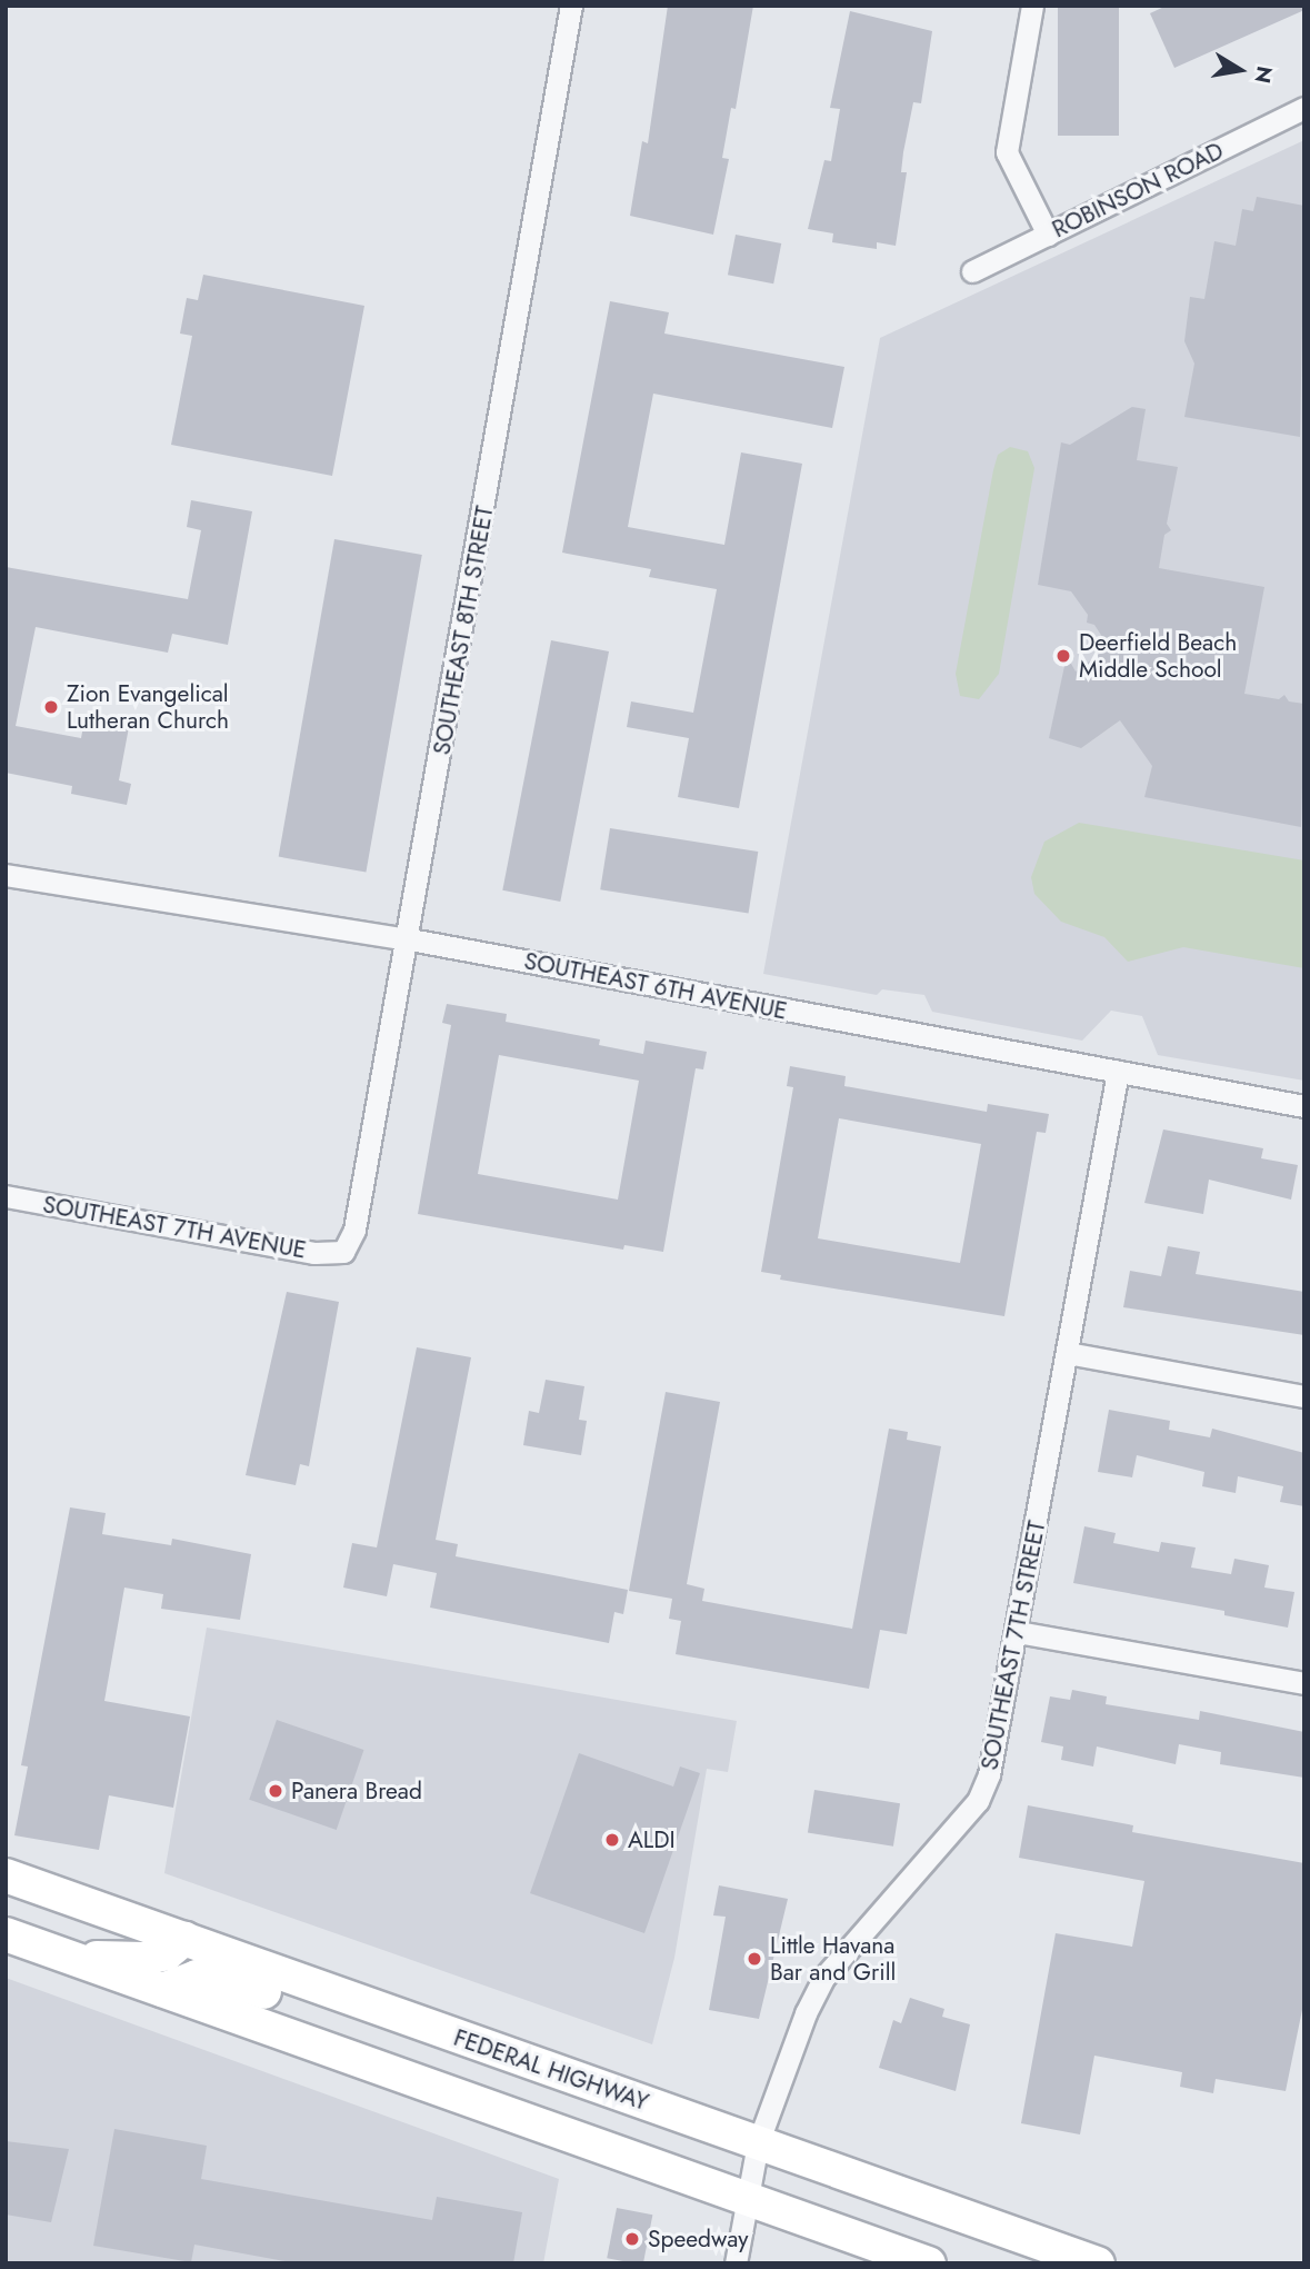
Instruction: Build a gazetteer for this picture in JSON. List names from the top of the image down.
{
  "streets": {
    "main road": ["FEDERAL HIGHWAY"],
    "street": [
      "ROBINSON ROAD",
      "SOUTHEAST 8TH STREET",
      "SOUTHEAST 6TH AVENUE",
      "SOUTHEAST 7TH AVENUE",
      "SOUTHEAST 7TH STREET"
    ]
  },
  "crossings": [
    ["SOUTHEAST 8TH STREET", "SOUTHEAST 6TH AVENUE"],
    ["SOUTHEAST 8TH STREET", "SOUTHEAST 7TH AVENUE"],
    ["SOUTHEAST 6TH AVENUE", "SOUTHEAST 7TH STREET"],
    ["SOUTHEAST 7TH STREET", "FEDERAL HIGHWAY"]
  ],
  "places": [
    "Deerfield Beach Middle School",
    "Zion Evangelical Lutheran Church",
    "Panera Bread",
    "ALDI",
    "Little Havana Bar and Grill",
    "Speedway"
  ],
  "north": "right"
}
